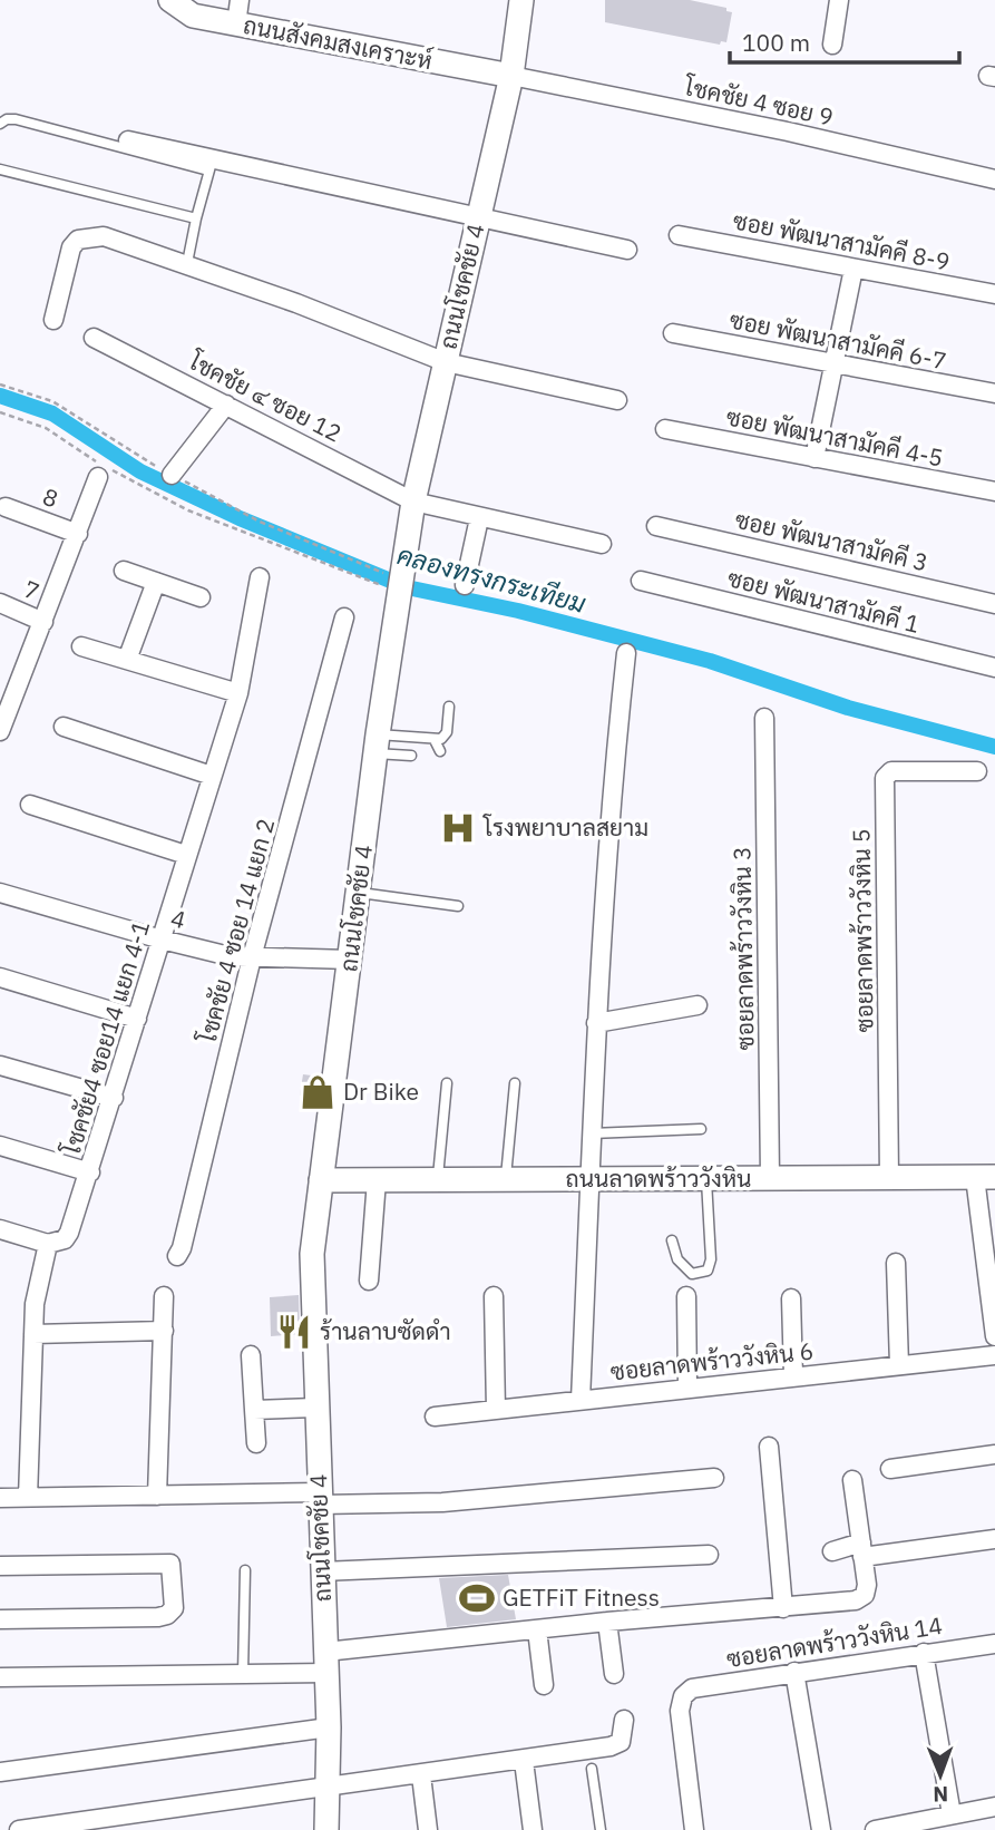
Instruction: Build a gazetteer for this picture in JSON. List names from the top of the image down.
{
  "streets": {
    "main road": ["ถนนสังคมสงเคราะห์", "ถนนโชคชัย 4", "ถนนลาดพร้าววังหิน"],
    "street": [
      "โชคชัย 4 ซอย 9",
      "ซอย พัฒนาสามัคคี 8-9",
      "ซอย พัฒนาสามัคคี 6-7",
      "โชคชัย ๔ ซอย 12",
      "ซอย พัฒนาสามัคคี 4-5",
      "8",
      "ซอย พัฒนาสามัคคี 3",
      "7",
      "ซอย พัฒนาสามัคคี 1",
      "4",
      "โชคชัย 4 ซอย 14 แยก 2",
      "ซอยลาดพร้าววังหิน 5",
      "ซอยลาดพร้าววังหิน 3",
      "โชคชัย4 ซอย14 แยก 4-1",
      "ซอยลาดพร้าววังหิน 6",
      "ซอยลาดพร้าววังหิน 14"
    ]
  },
  "crossings": [
    ["ถนนสังคมสงเคราะห์", "โชคชัย 4 ซอย 9"],
    ["ถนนสังคมสงเคราะห์", "ถนนโชคชัย 4"],
    ["โชคชัย 4 ซอย 9", "ถนนโชคชัย 4"],
    ["ถนนโชคชัย 4", "โชคชัย ๔ ซอย 12"],
    ["ถนนโชคชัย 4", "4"],
    ["ถนนโชคชัย 4", "ถนนลาดพร้าววังหิน"],
    ["4", "โชคชัย 4 ซอย 14 แยก 2"],
    ["4", "โชคชัย4 ซอย14 แยก 4-1"],
    ["ซอยลาดพร้าววังหิน 5", "ถนนลาดพร้าววังหิน"],
    ["ซอยลาดพร้าววังหิน 3", "ถนนลาดพร้าววังหิน"]
  ],
  "water": ["คลองทรงกระเทียม"],
  "places": {
    "hospital": ["โรงพยาบาลสยาม"],
    "shop": ["Dr Bike"],
    "restaurant": ["ร้านลาบซัดดำ"],
    "sports": ["GETFiT Fitness"]
  },
  "scale_bar": "100 m",
  "north": "bottom"
}
